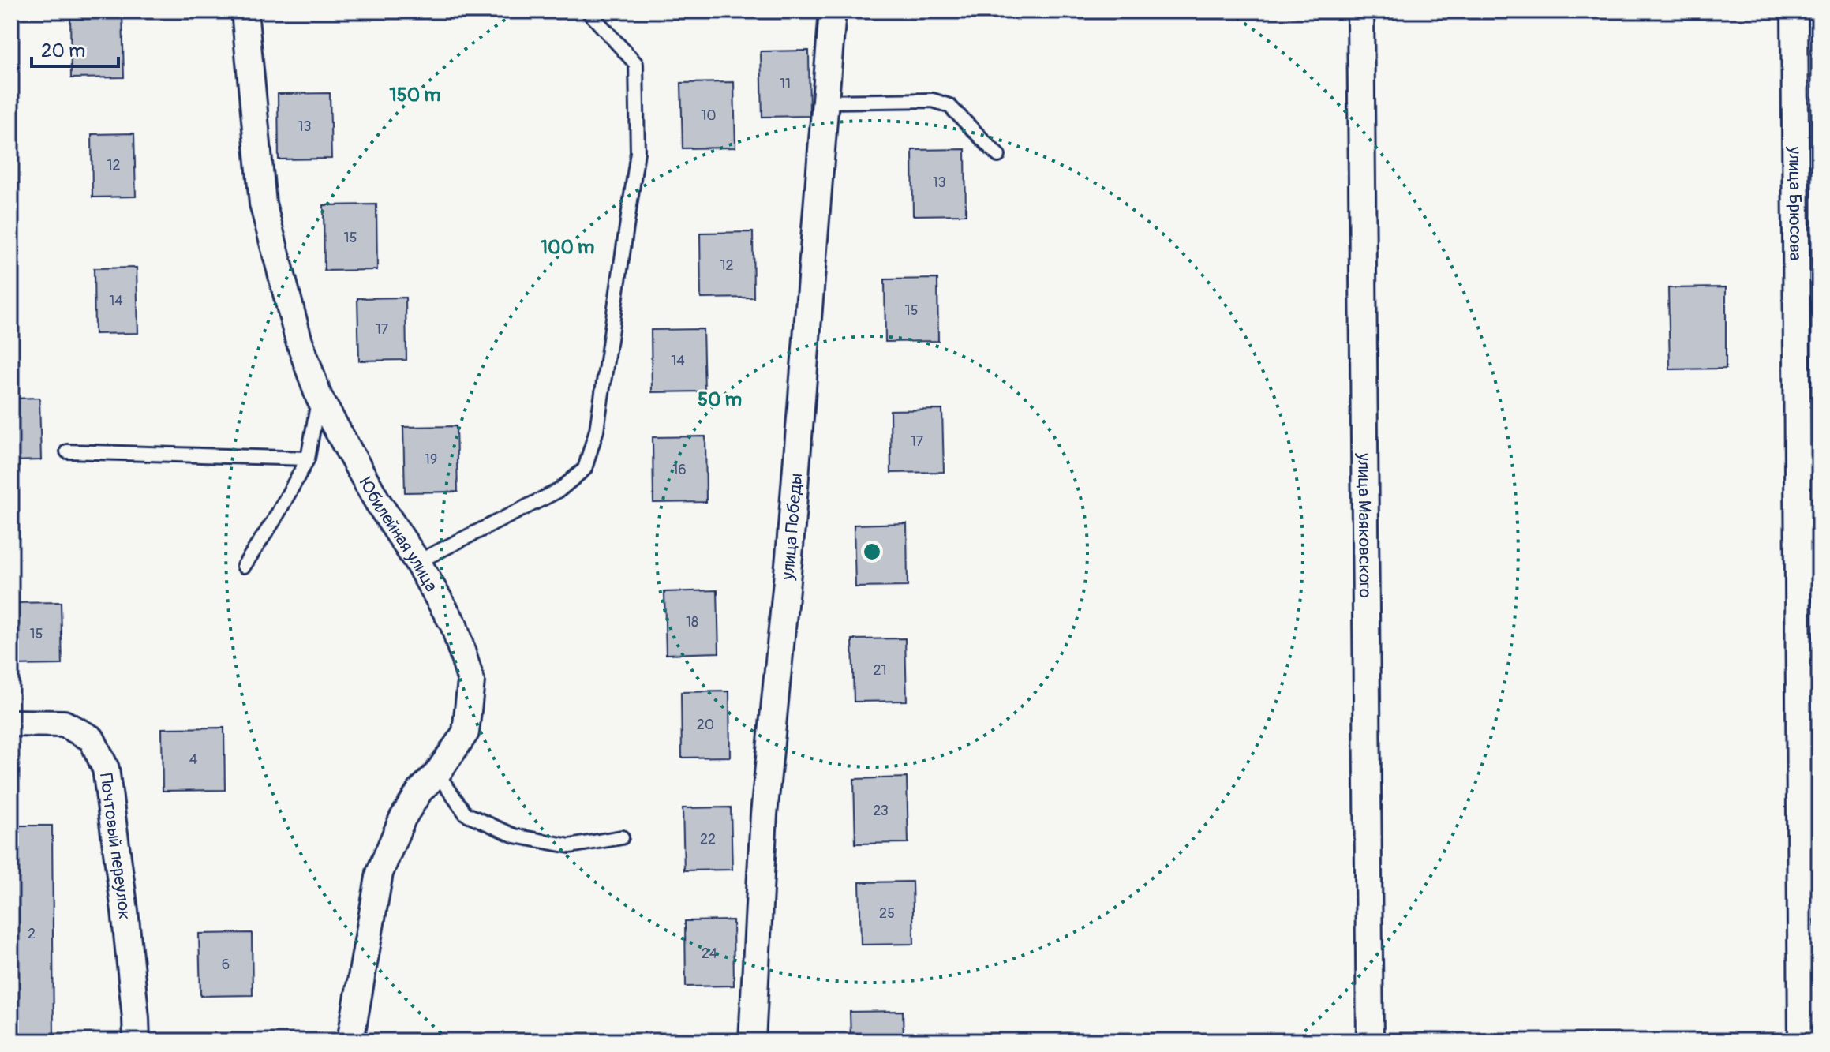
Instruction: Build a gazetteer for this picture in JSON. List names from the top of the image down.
{
  "streets": {
    "street": [
      "улица Брюсова",
      "улица Победы",
      "улица Маяковского",
      "Юбилейная улица",
      "Почтовый переулок"
    ]
  },
  "house_numbers": [
    "11",
    "10",
    "13",
    "12",
    "13",
    "15",
    "12",
    "14",
    "15",
    "17",
    "14",
    "17",
    "19",
    "16",
    "18",
    "15",
    "21",
    "20",
    "4",
    "23",
    "22",
    "25",
    "2",
    "24",
    "6"
  ],
  "scale_bar": "20 m",
  "rings": ["150 m", "100 m", "50 m"]
}
